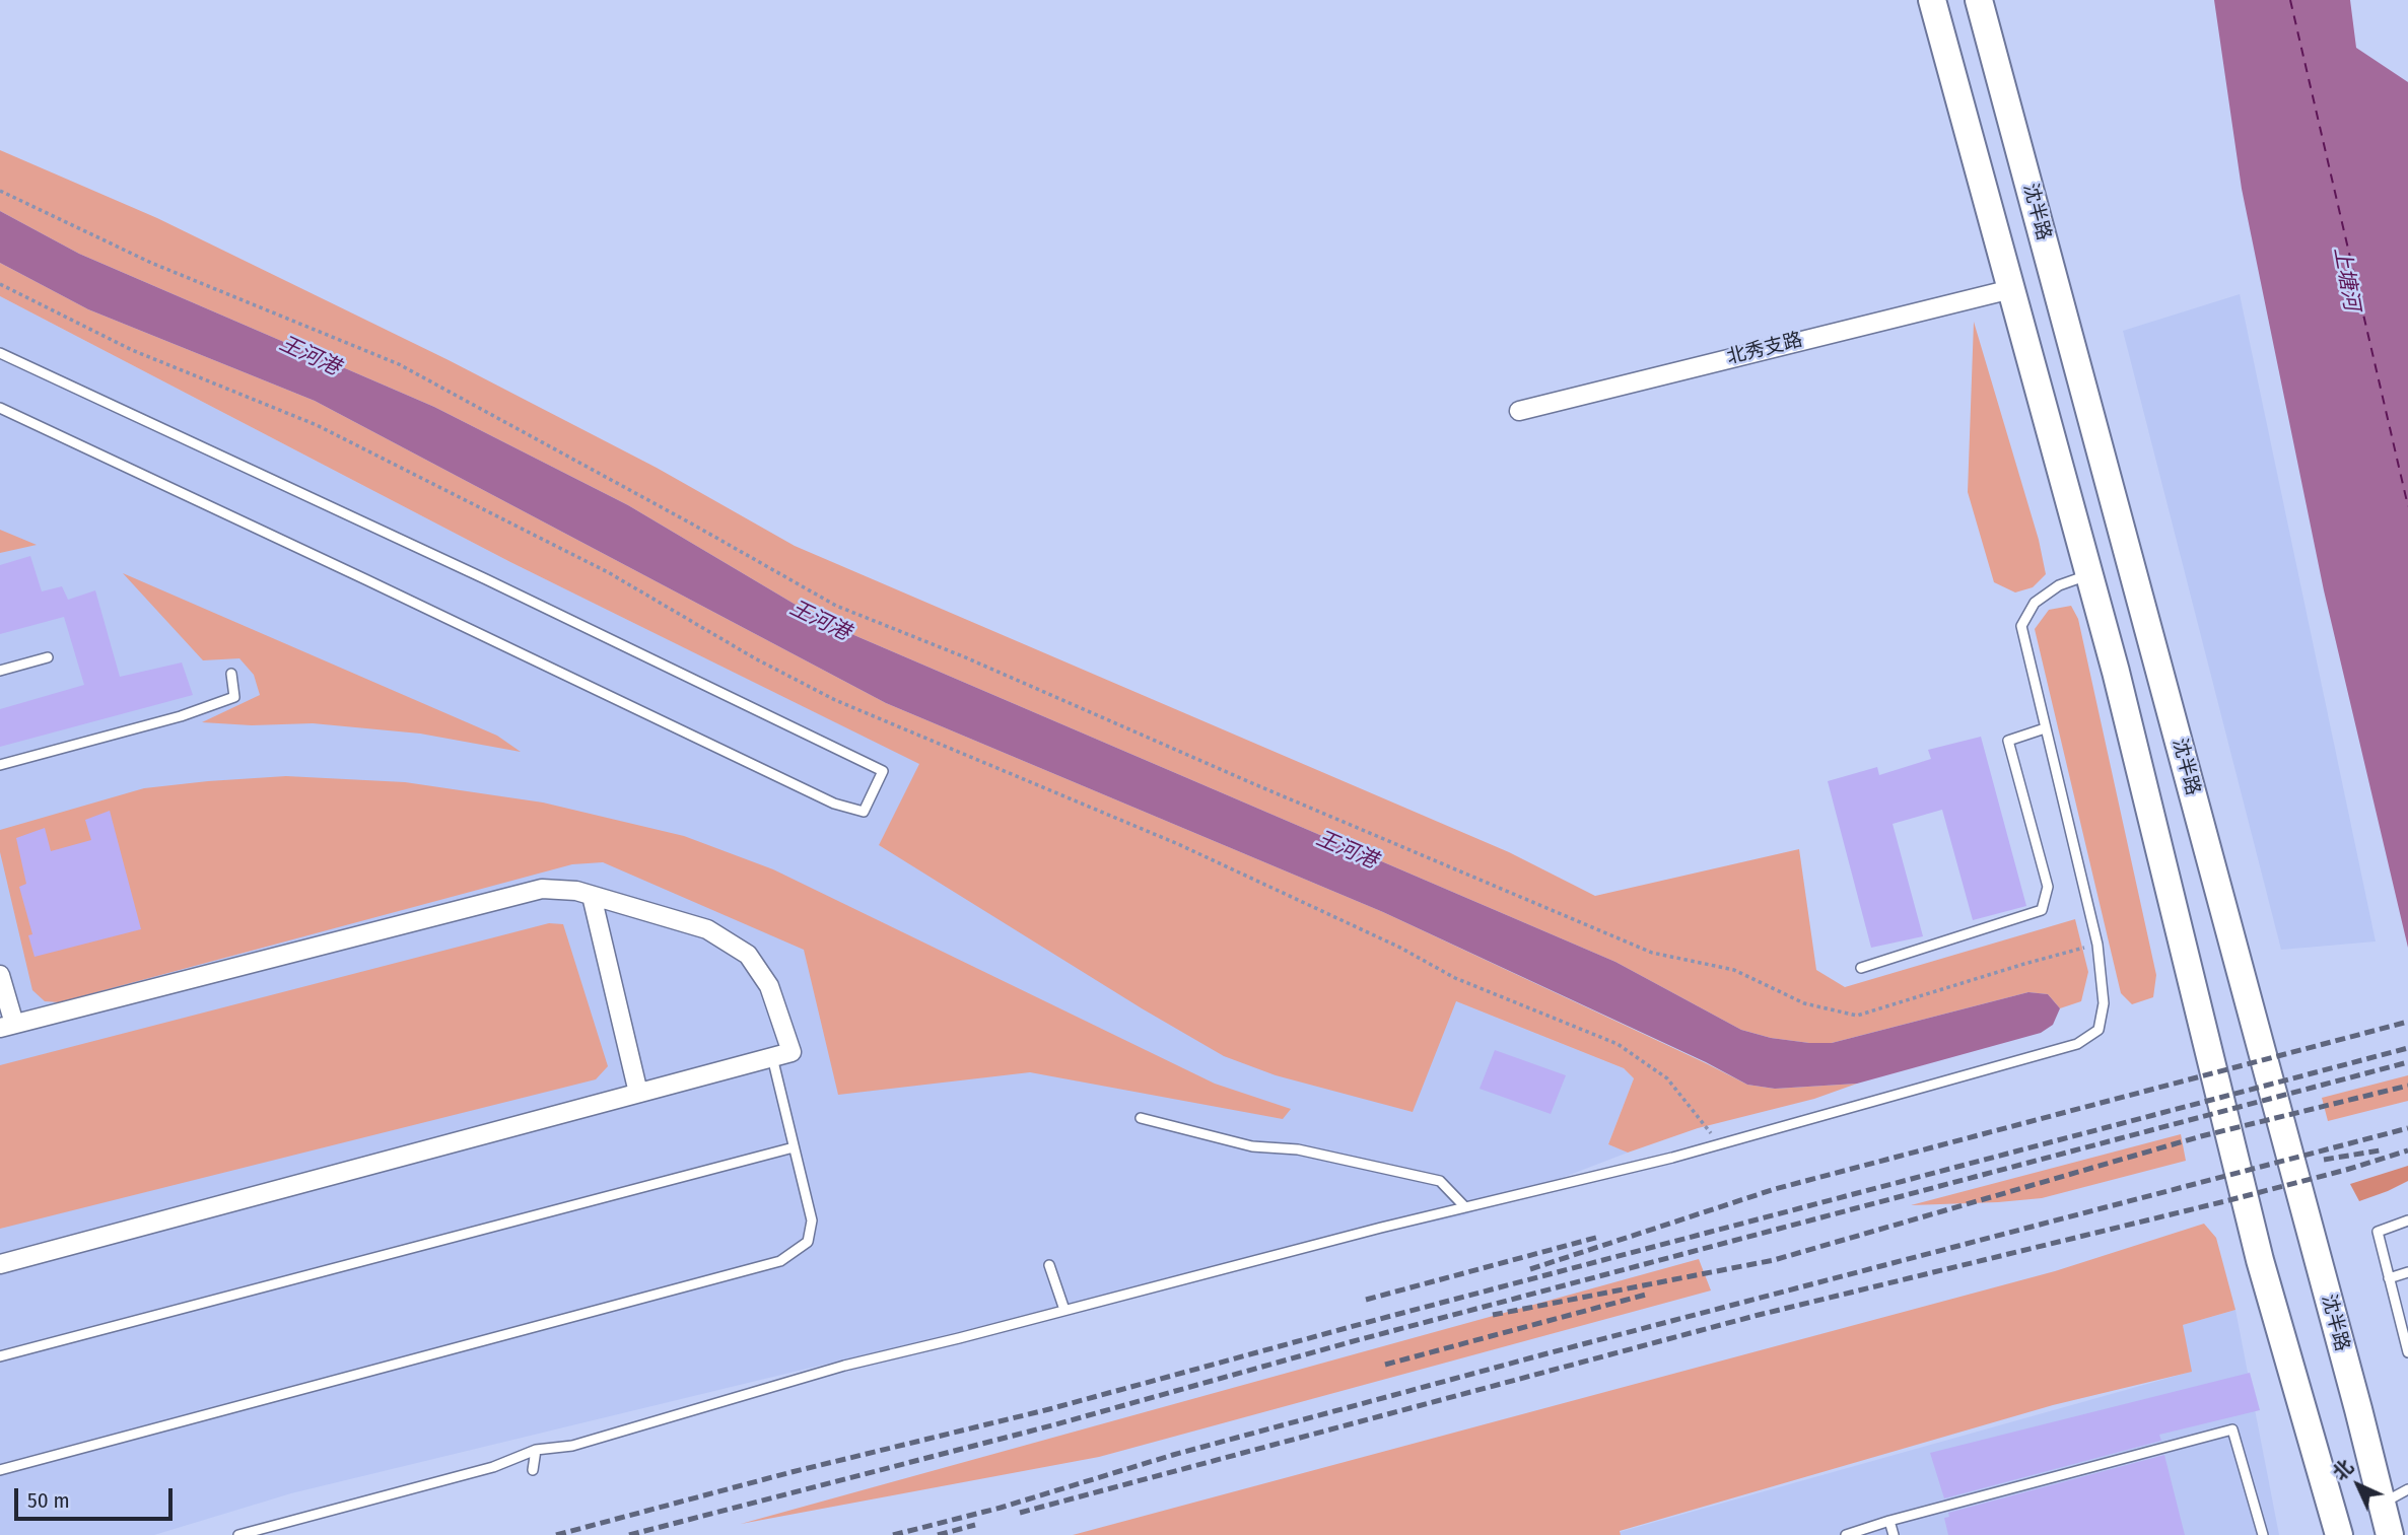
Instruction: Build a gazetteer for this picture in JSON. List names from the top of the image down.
{
  "streets": {
    "main road": ["沈半路"],
    "street": ["北秀支路"]
  },
  "water": ["上塘河", "王河港"],
  "scale_bar": "50 m",
  "north": "top left"
}
